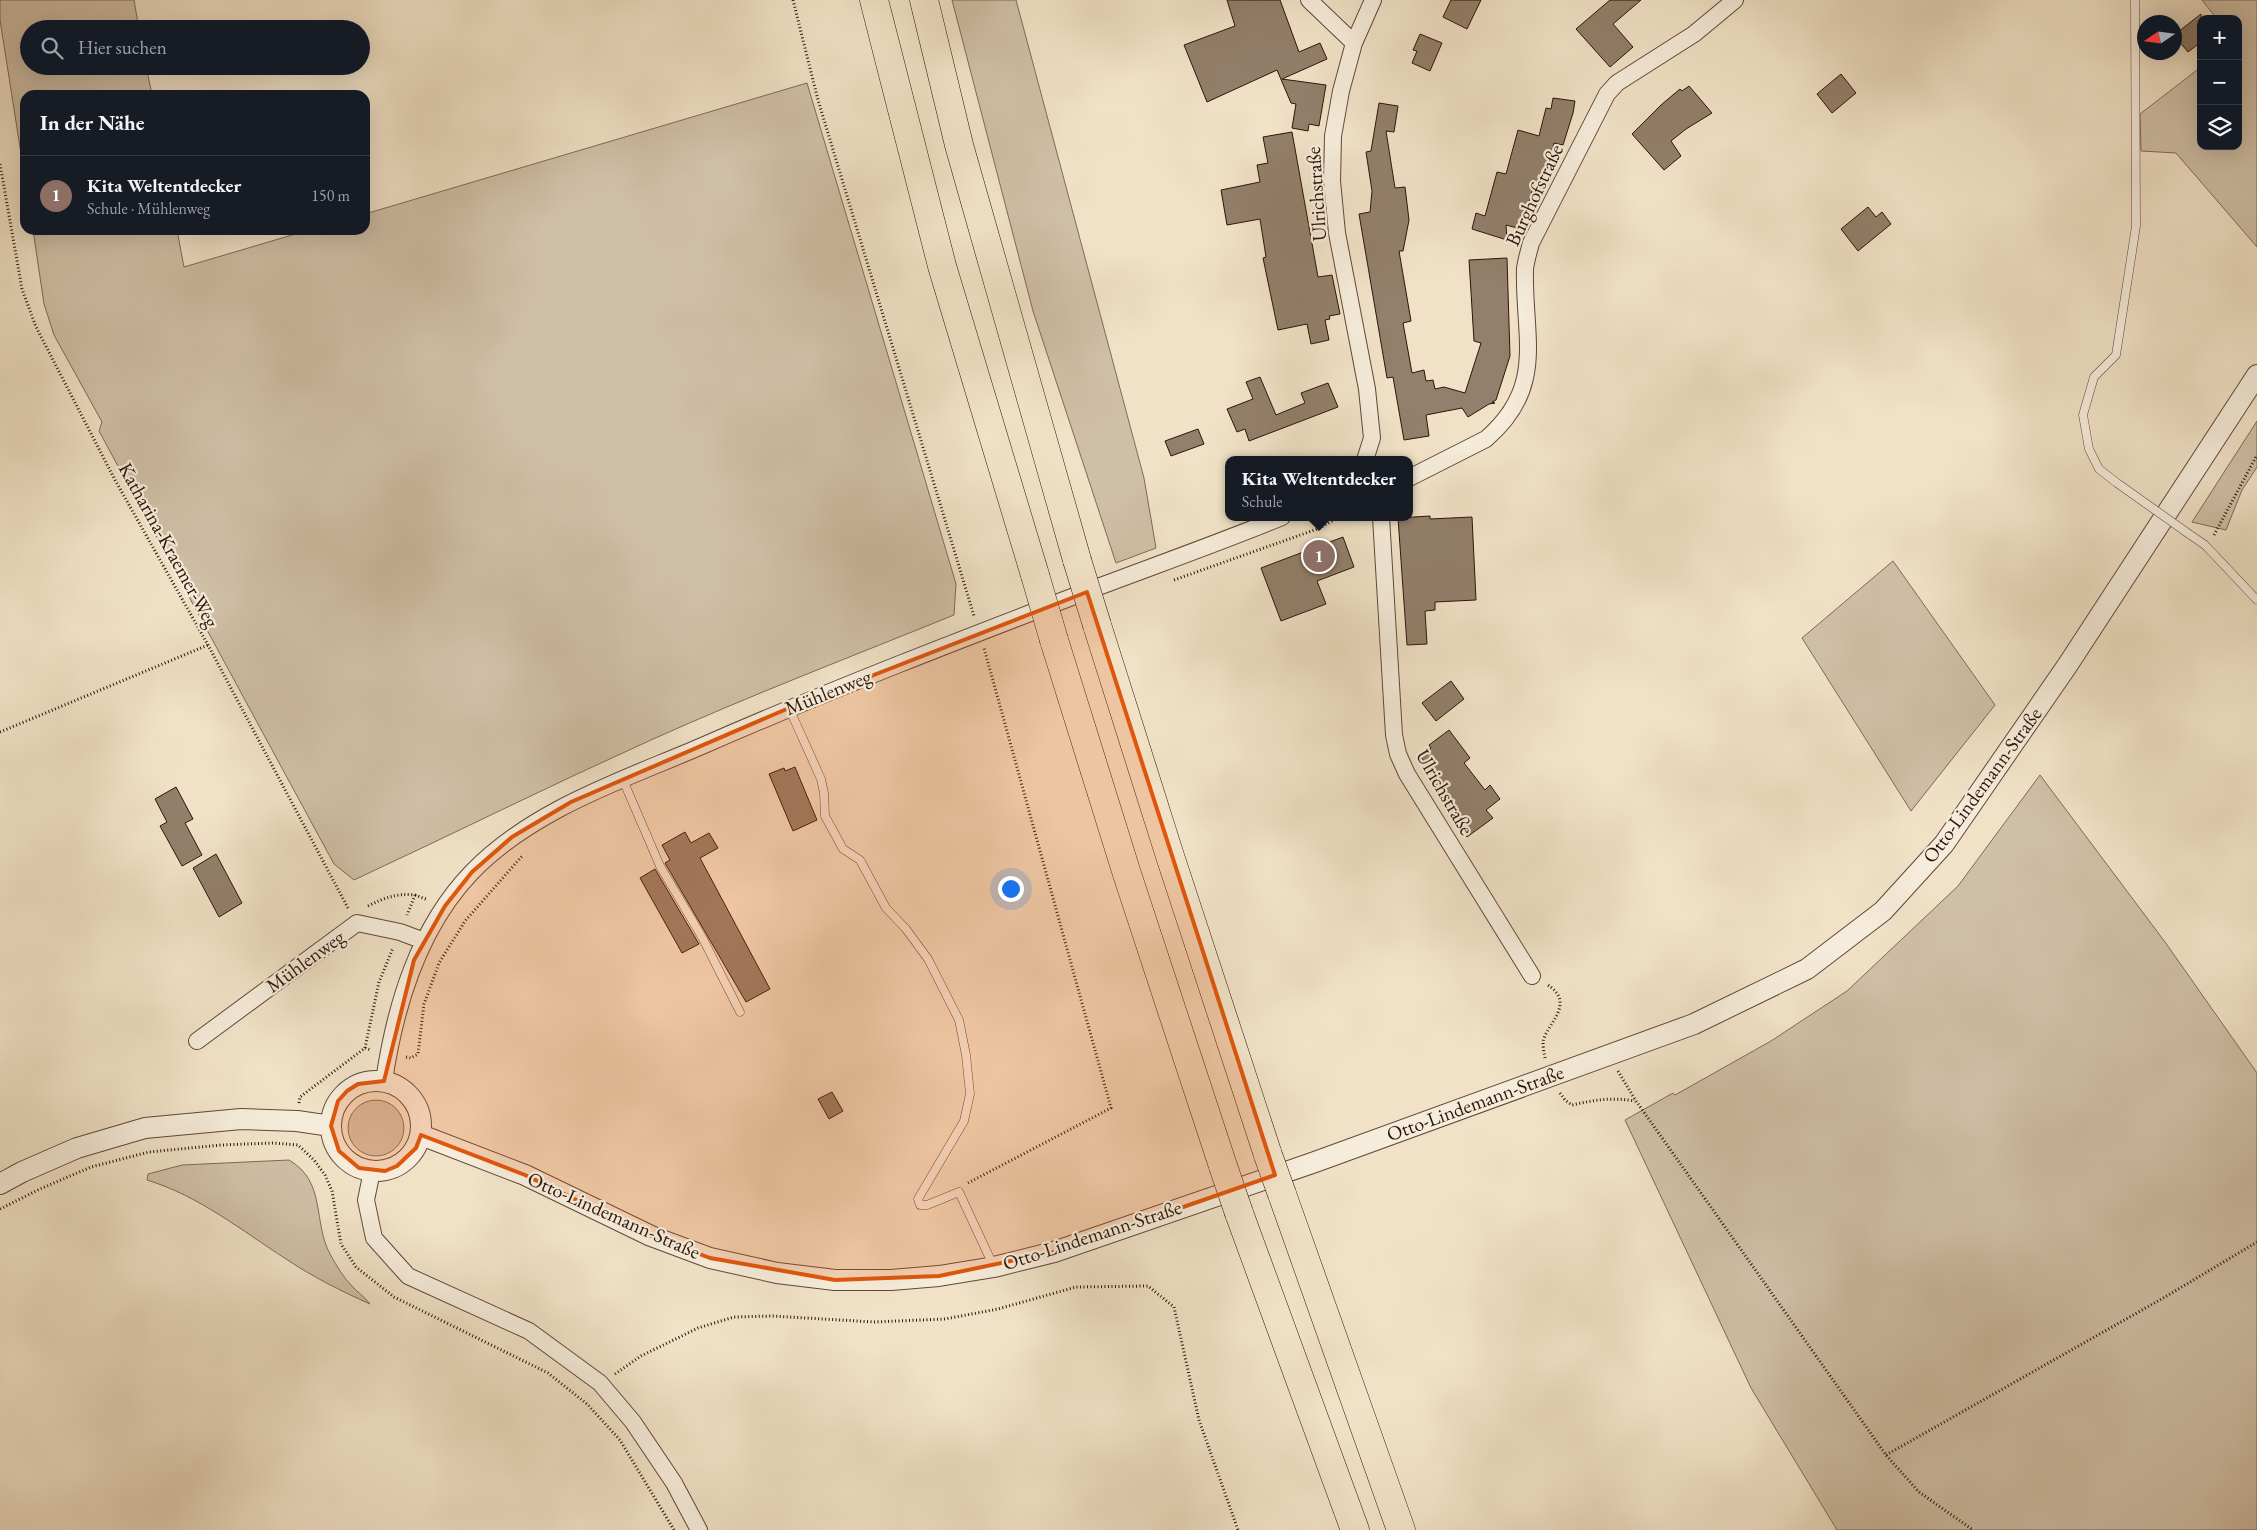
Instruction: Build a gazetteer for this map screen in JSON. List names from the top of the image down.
{
  "streets": {
    "street": [
      "Ulrichstraße",
      "Burghofstraße",
      "Mühlenweg",
      "Otto-Lindemann-Straße"
    ],
    "path": ["Katharina-Kraemer-Weg"]
  },
  "crossings": [
    ["Katharina-Kraemer-Weg", "Mühlenweg"],
    ["Mühlenweg", "Otto-Lindemann-Straße"]
  ],
  "north": "left",
  "page": {
    "map_buttons": ["+", "−"],
    "search": "Hier suchen",
    "heading": "In der Nähe",
    "list": [
      {
        "mark": "1",
        "name": "Kita Weltentdecker",
        "note": "Schule · Mühlenweg",
        "value": "150 m"
      }
    ],
    "popup": ["Kita Weltentdecker", "Schule"],
    "pins": "1"
  }
}
